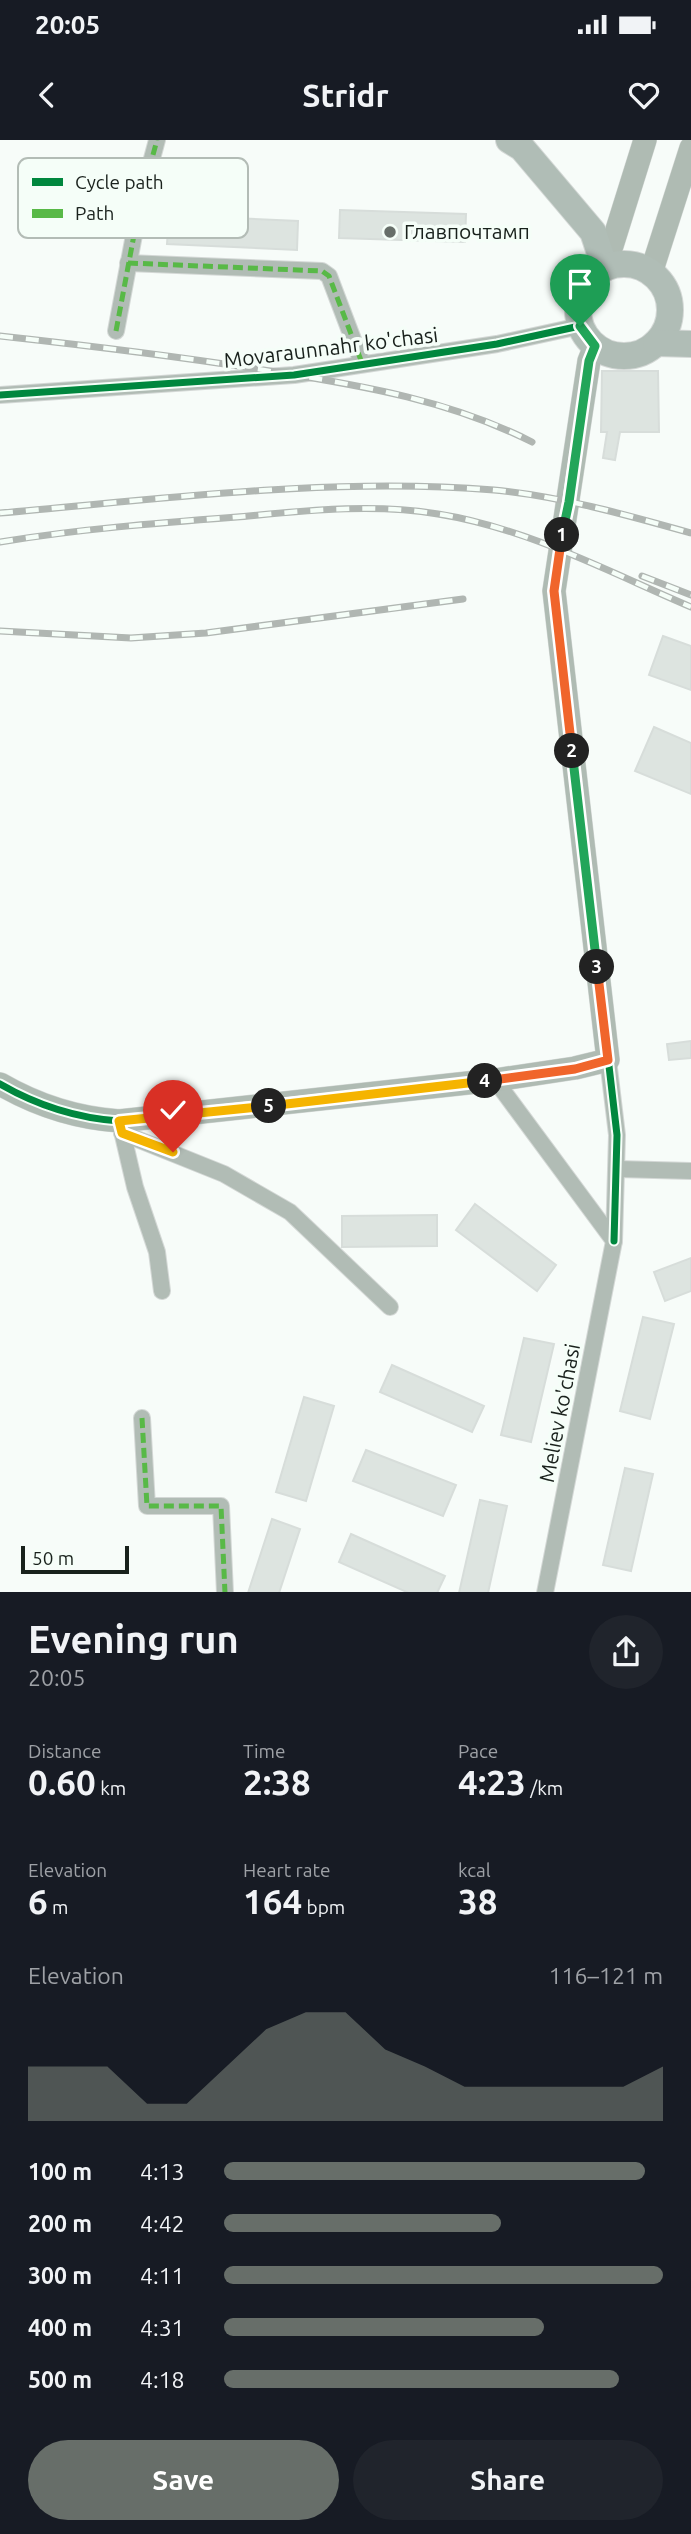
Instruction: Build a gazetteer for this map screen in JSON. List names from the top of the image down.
{
  "streets": {
    "street": ["Movaraunnahr ko'chasi", "Meliev ko'chasi"]
  },
  "places": ["Главпочтамп"],
  "legend": ["Cycle path", "Path"],
  "scale_bar": "50 m",
  "page": {
    "status": "20:05",
    "header": "Stridr",
    "pins": [
      "1",
      "2",
      "3",
      "4",
      "5"
    ],
    "scale": "50 m",
    "heading": ["Evening run", "20:05"],
    "stats": [
      ["Distance", "0.60 km"],
      ["Time", "2:38"],
      ["Pace", "4:23 /km"],
      ["Elevation", "6 m"],
      ["Heart rate", "164 bpm"],
      ["kcal", "38"]
    ],
    "chart": ["Elevation", "116–121 m"],
    "list": [
      {
        "name": "100 m",
        "note": "4:13"
      },
      {
        "name": "200 m",
        "note": "4:42"
      },
      {
        "name": "300 m",
        "note": "4:11"
      },
      {
        "name": "400 m",
        "note": "4:31"
      },
      {
        "name": "500 m",
        "note": "4:18"
      }
    ],
    "buttons": ["Save", "Share"]
  }
}
